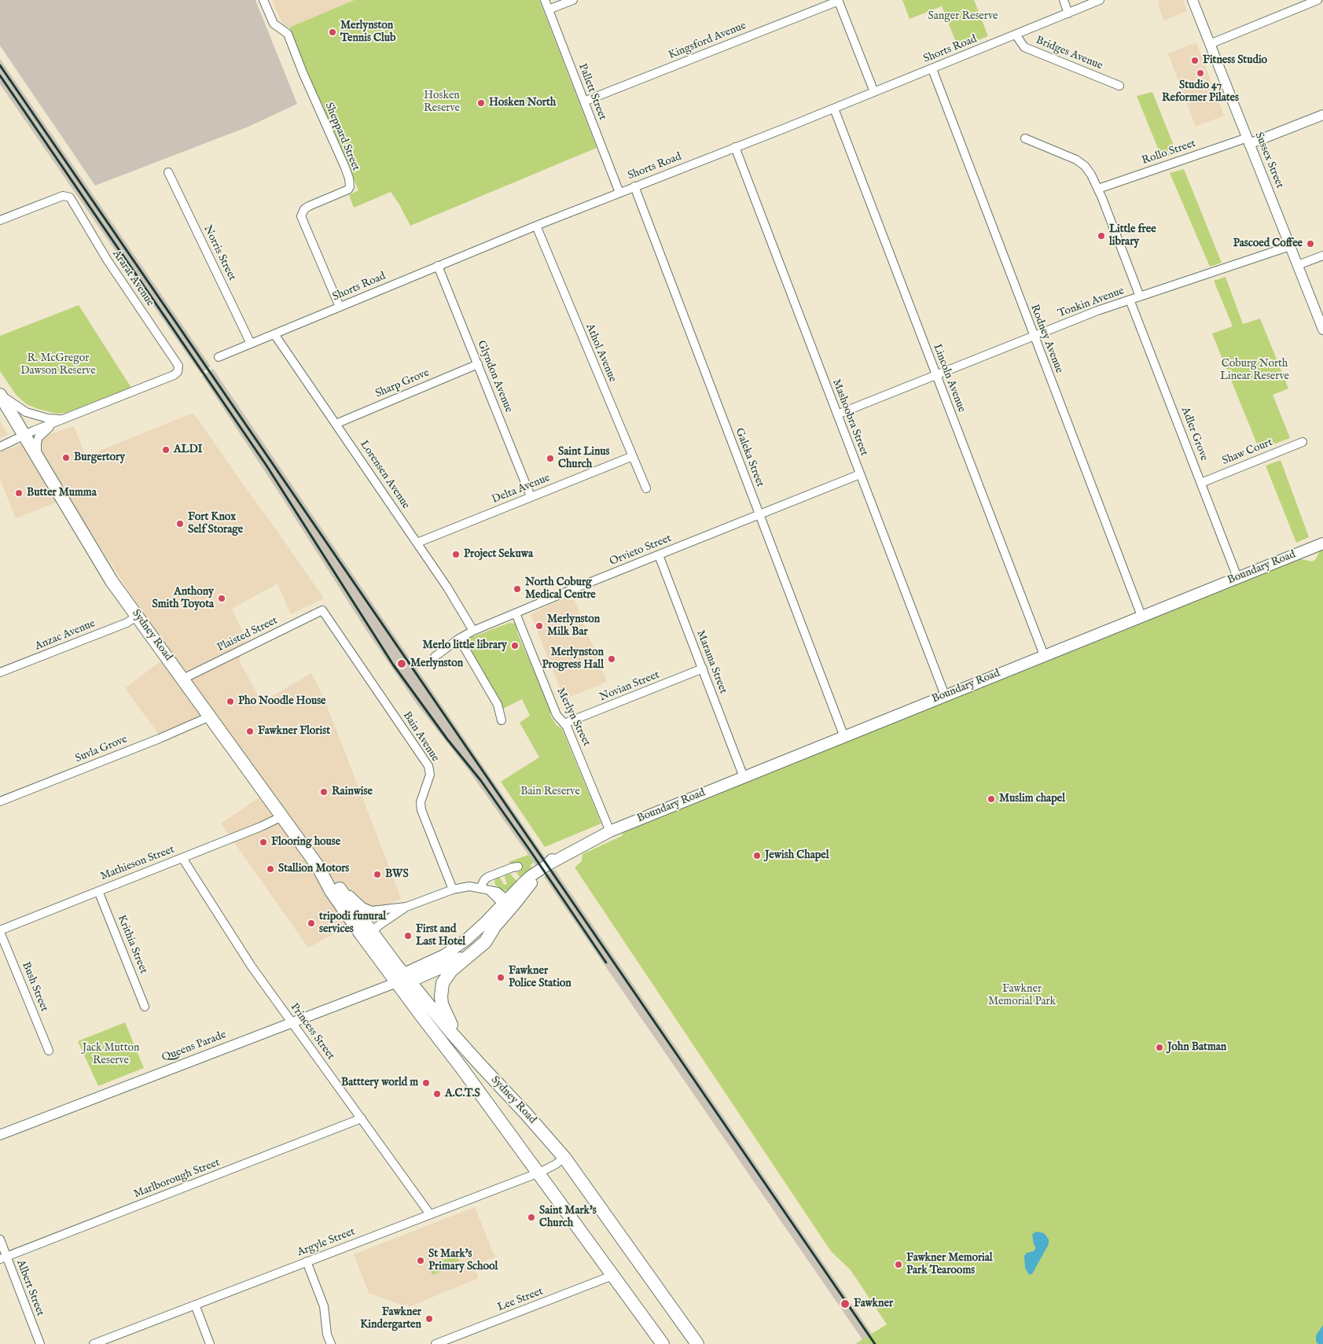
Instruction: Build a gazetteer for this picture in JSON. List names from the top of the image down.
{
  "streets": {
    "highway": ["Sydney Road"],
    "main road": ["Boundary Road"],
    "street": [
      "Kingsford Avenue",
      "Shorts Road",
      "Bridges Avenue",
      "Pallett Street",
      "Sheppard Street",
      "Rollo Street",
      "Sussex Street",
      "Norris Street",
      "Ararat Avenue",
      "Tonkin Avenue",
      "Rodney Avenue",
      "Athol Avenue",
      "Glyndon Avenue",
      "Lincoln Avenue",
      "Sharp Grove",
      "Mashoobra Street",
      "Adler Grove",
      "Shaw Court",
      "Galeka Street",
      "Lorensen Avenue",
      "Delta Avenue",
      "Orvieto Street",
      "Plaisted Street",
      "Anzac Avenue",
      "Marama Street",
      "Novian Street",
      "Merlyn Street",
      "Bain Avenue",
      "Suvla Grove",
      "Mathieson Street",
      "Krithia Street",
      "Bush Street",
      "Princess Street",
      "Queens Parade",
      "Marlborough Street",
      "Argyle Street",
      "Albert Street",
      "Lee Street"
    ]
  },
  "crossings": [
    ["Kingsford Avenue", "Pallett Street"],
    ["Shorts Road", "Bridges Avenue"],
    ["Shorts Road", "Pallett Street"],
    ["Shorts Road", "Sheppard Street"],
    ["Shorts Road", "Norris Street"],
    ["Shorts Road", "Rodney Avenue"],
    ["Shorts Road", "Athol Avenue"],
    ["Shorts Road", "Glyndon Avenue"],
    ["Shorts Road", "Lincoln Avenue"],
    ["Shorts Road", "Mashoobra Street"],
    ["Shorts Road", "Galeka Street"],
    ["Shorts Road", "Lorensen Avenue"],
    ["Rollo Street", "Sussex Street"],
    ["Sussex Street", "Tonkin Avenue"],
    ["Tonkin Avenue", "Rodney Avenue"],
    ["Tonkin Avenue", "Lincoln Avenue"],
    ["Tonkin Avenue", "Mashoobra Street"],
    ["Tonkin Avenue", "Adler Grove"],
    ["Rodney Avenue", "Boundary Road"],
    ["Athol Avenue", "Delta Avenue"],
    ["Glyndon Avenue", "Sharp Grove"],
    ["Glyndon Avenue", "Delta Avenue"],
    ["Lincoln Avenue", "Boundary Road"],
    ["Sharp Grove", "Lorensen Avenue"],
    ["Mashoobra Street", "Orvieto Street"],
    ["Mashoobra Street", "Boundary Road"],
    ["Adler Grove", "Shaw Court"],
    ["Adler Grove", "Boundary Road"],
    ["Galeka Street", "Orvieto Street"],
    ["Galeka Street", "Boundary Road"],
    ["Lorensen Avenue", "Delta Avenue"],
    ["Lorensen Avenue", "Orvieto Street"],
    ["Orvieto Street", "Marama Street"],
    ["Orvieto Street", "Merlyn Street"],
    ["Boundary Road", "Sydney Road"],
    ["Boundary Road", "Marama Street"],
    ["Boundary Road", "Merlyn Street"],
    ["Boundary Road", "Queens Parade"],
    ["Plaisted Street", "Sydney Road"],
    ["Plaisted Street", "Bain Avenue"],
    ["Anzac Avenue", "Sydney Road"],
    ["Sydney Road", "Suvla Grove"],
    ["Sydney Road", "Mathieson Street"],
    ["Sydney Road", "Queens Parade"],
    ["Sydney Road", "Argyle Street"],
    ["Sydney Road", "Lee Street"],
    ["Marama Street", "Novian Street"],
    ["Novian Street", "Merlyn Street"],
    ["Mathieson Street", "Krithia Street"],
    ["Mathieson Street", "Bush Street"],
    ["Mathieson Street", "Princess Street"],
    ["Princess Street", "Queens Parade"],
    ["Princess Street", "Marlborough Street"],
    ["Princess Street", "Argyle Street"],
    ["Marlborough Street", "Albert Street"]
  ],
  "parks": [
    "Sanger Reserve",
    "Hosken Reserve",
    "R. McGregor Dawson Reserve",
    "Coburg North Linear Reserve",
    "Bain Reserve",
    "Fawkner Memorial Park",
    "Jack Mutton Reserve"
  ],
  "places": [
    "Merlynston Tennis Club",
    "Fitness Studio",
    "Studio 47 Reformer Pilates",
    "Hosken North",
    "Little free library",
    "Pascoed Coffee",
    "ALDI",
    "Burgertory",
    "Saint Linus Church",
    "Butter Mumma",
    "Fort Knox Self Storage",
    "Project Sekuwa",
    "North Coburg Medical Centre",
    "Anthony Smith Toyota",
    "Merlynston Milk Bar",
    "Merlo little library",
    "Merlynston Progress Hall",
    "Merlynston",
    "Pho Noodle House",
    "Fawkner Florist",
    "Rainwise",
    "Muslim chapel",
    "Flooring house",
    "Jewish Chapel",
    "Stallion Motors",
    "BWS",
    "tripodi funural services",
    "First and Last Hotel",
    "Fawkner Police Station",
    "John Batman",
    "Batttery world m",
    "A.C.T.S",
    "Saint Mark's Church",
    "St Mark's Primary School",
    "Fawkner Memorial Park Tearooms",
    "Fawkner",
    "Fawkner Kindergarten"
  ]
}
